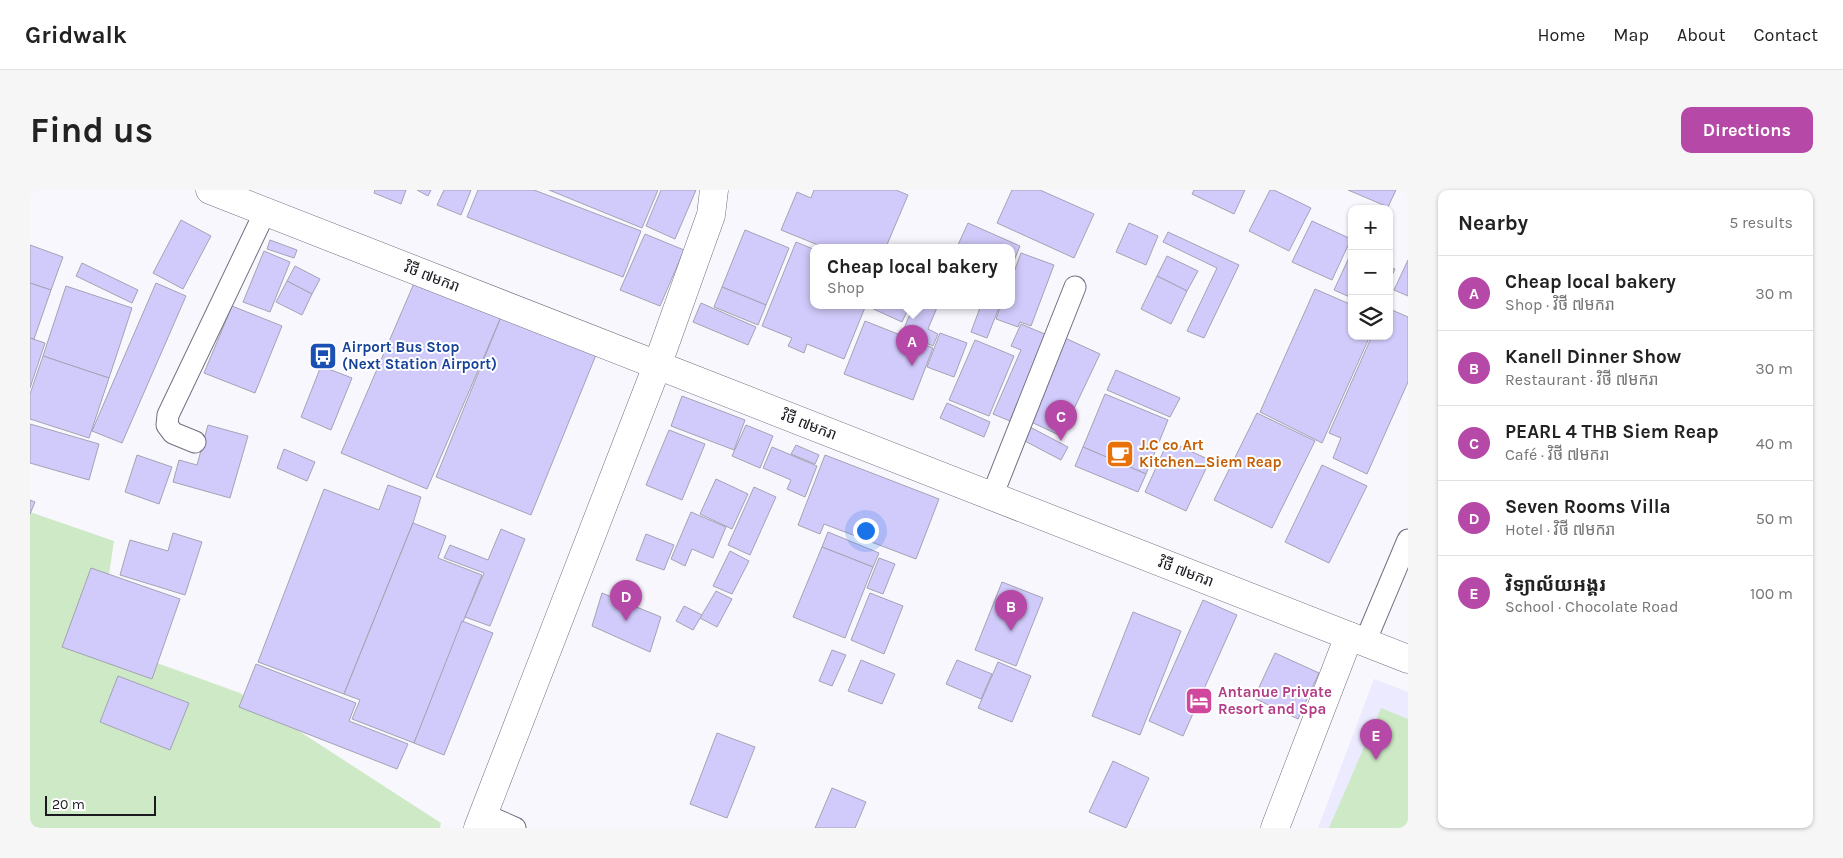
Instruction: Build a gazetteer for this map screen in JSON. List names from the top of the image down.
{
  "streets": {
    "main road": ["វិថី ៧មករា"]
  },
  "places": {
    "bus stop": ["Airport Bus Stop (Next Station Airport)"],
    "cafe": ["J.C co Art Kitchen_Siem Reap"],
    "hotel": ["Antanue Private Resort and Spa"]
  },
  "scale_bar": "20 m",
  "page": {
    "header": "Gridwalk",
    "nav": [
      "Home",
      "Map",
      "About",
      "Contact"
    ],
    "buttons": "Directions",
    "title": "Find us",
    "heading": ["Nearby", "5 results"],
    "map_buttons": ["+", "−"],
    "popup": ["Cheap local bakery", "Shop"],
    "list": [
      {
        "mark": "A",
        "name": "Cheap local bakery",
        "note": "Shop · វិថី ៧មករា",
        "value": "30 m"
      },
      {
        "mark": "B",
        "name": "Kanell Dinner Show",
        "note": "Restaurant · វិថី ៧មករា",
        "value": "30 m"
      },
      {
        "mark": "C",
        "name": "PEARL 4 THB Siem Reap",
        "note": "Café · វិថី ៧មករា",
        "value": "40 m"
      },
      {
        "mark": "D",
        "name": "Seven Rooms Villa",
        "note": "Hotel · វិថី ៧មករា",
        "value": "50 m"
      },
      {
        "mark": "E",
        "name": "វិទ្យាល័យអង្គរ",
        "note": "School · Chocolate Road",
        "value": "100 m"
      }
    ],
    "pins": [
      "A",
      "C",
      "D",
      "B",
      "E"
    ],
    "scale": "20 m"
  }
}
